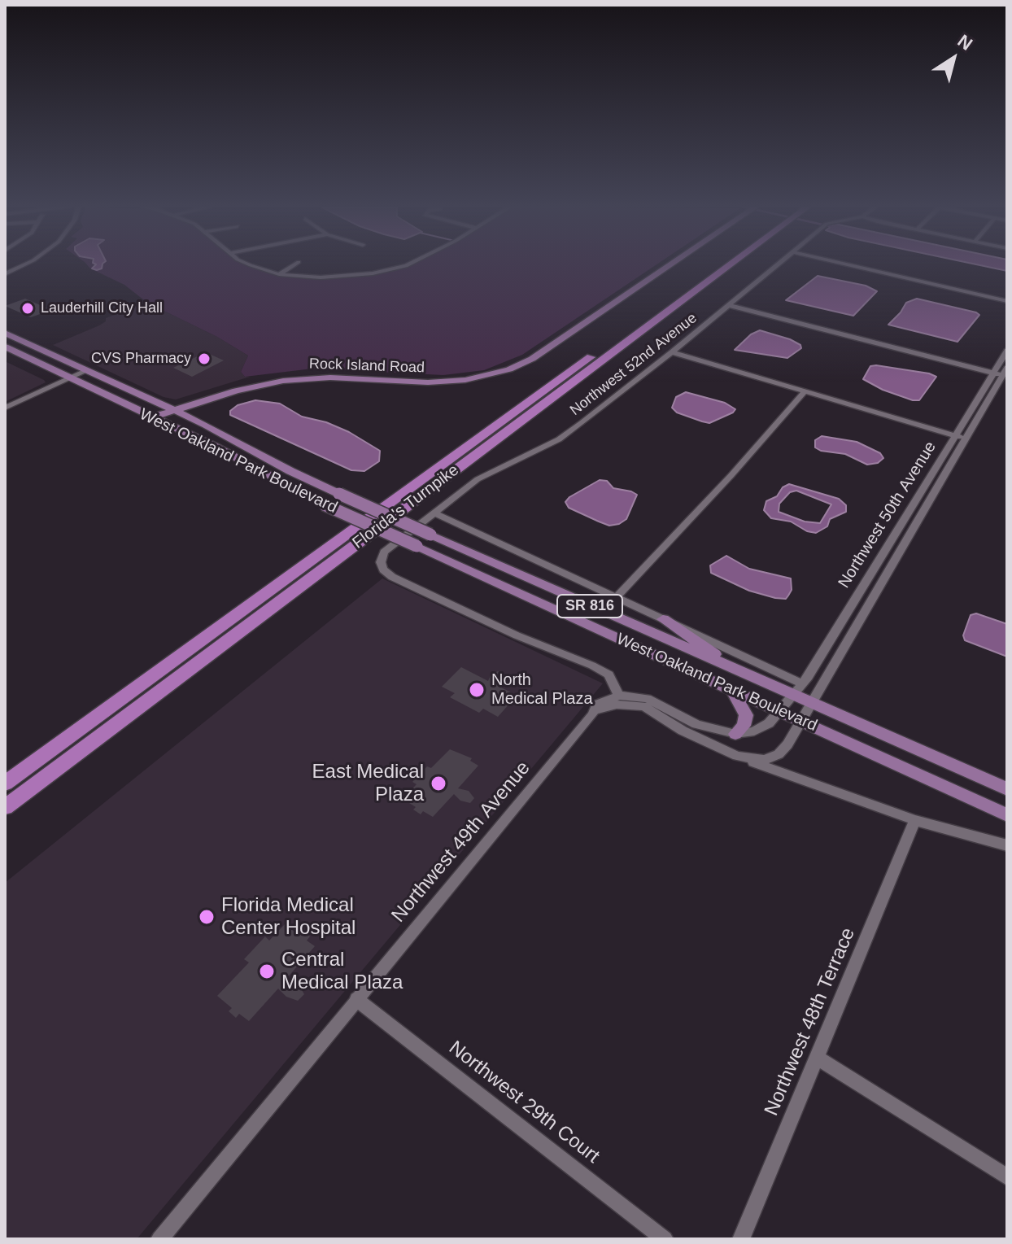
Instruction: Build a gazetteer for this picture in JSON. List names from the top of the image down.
{
  "streets": {
    "highway": ["Florida's Turnpike"],
    "main road": ["Rock Island Road", "West Oakland Park Boulevard", "SR 816"],
    "street": [
      "Northwest 52nd Avenue",
      "Northwest 50th Avenue",
      "Northwest 49th Avenue",
      "Northwest 48th Terrace",
      "Northwest 29th Court"
    ]
  },
  "crossings": [
    ["Northwest 52nd Avenue", "Northwest 49th Avenue"],
    ["Rock Island Road", "West Oakland Park Boulevard"],
    ["West Oakland Park Boulevard", "Northwest 50th Avenue"],
    ["Northwest 49th Avenue", "Northwest 29th Court"]
  ],
  "places": [
    "Lauderhill City Hall",
    "CVS Pharmacy",
    "North Medical Plaza",
    "East Medical Plaza",
    "Florida Medical Center Hospital",
    "Central Medical Plaza"
  ],
  "north": "top right"
}
